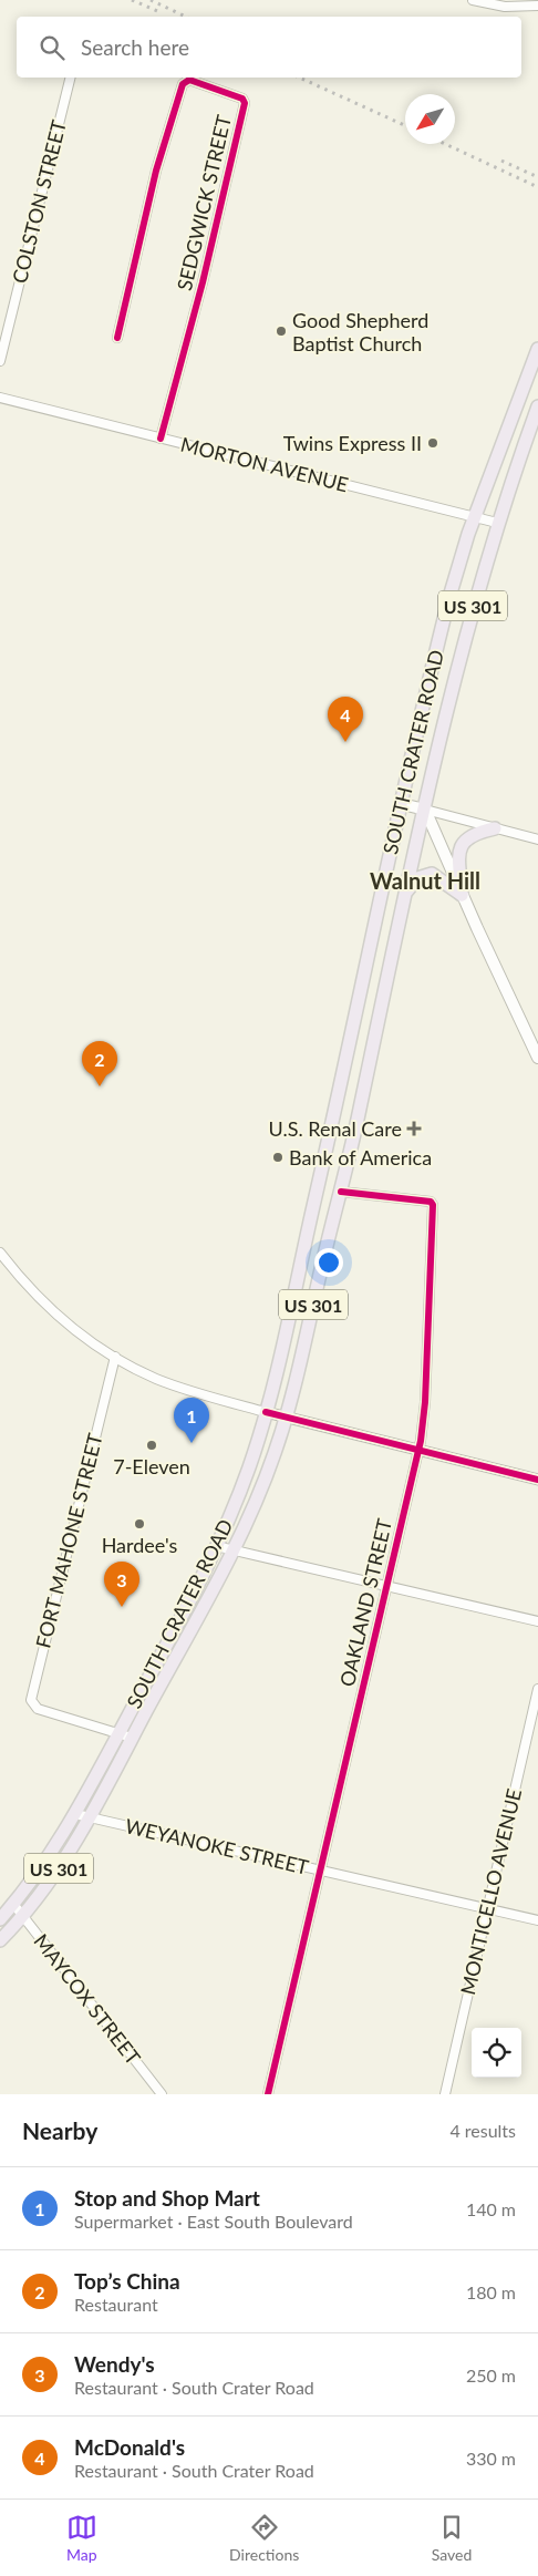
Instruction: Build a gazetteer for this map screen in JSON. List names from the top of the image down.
{
  "streets": {
    "main road": ["US 301", "SOUTH CRATER ROAD"],
    "street": [
      "COLSTON STREET",
      "SEDGWICK STREET",
      "MORTON AVENUE",
      "FORT MAHONE STREET",
      "OAKLAND STREET",
      "WEYANOKE STREET",
      "MONTICELLO AVENUE",
      "MAYCOX STREET"
    ]
  },
  "crossings": [
    ["SEDGWICK STREET", "MORTON AVENUE"],
    ["MORTON AVENUE", "SOUTH CRATER ROAD"],
    ["SOUTH CRATER ROAD", "FORT MAHONE STREET"],
    ["SOUTH CRATER ROAD", "OAKLAND STREET"],
    ["SOUTH CRATER ROAD", "WEYANOKE STREET"],
    ["SOUTH CRATER ROAD", "MAYCOX STREET"],
    ["OAKLAND STREET", "WEYANOKE STREET"],
    ["WEYANOKE STREET", "MONTICELLO AVENUE"]
  ],
  "districts": ["Walnut Hill"],
  "places": {
    "other": [
      "Good Shepherd Baptist Church",
      "Twins Express II",
      "Bank of America",
      "7-Eleven",
      "Hardee's"
    ],
    "health": ["U.S. Renal Care"]
  },
  "north": "bottom left",
  "page": {
    "search": "Search here",
    "pins": [
      "4",
      "2",
      "1",
      "3"
    ],
    "heading": ["Nearby", "4 results"],
    "list": [
      {
        "mark": "1",
        "name": "Stop and Shop Mart",
        "note": "Supermarket · East South Boulevard",
        "value": "140 m"
      },
      {
        "mark": "2",
        "name": "Top’s China",
        "note": "Restaurant",
        "value": "180 m"
      },
      {
        "mark": "3",
        "name": "Wendy's",
        "note": "Restaurant · South Crater Road",
        "value": "250 m"
      },
      {
        "mark": "4",
        "name": "McDonald's",
        "note": "Restaurant · South Crater Road",
        "value": "330 m"
      }
    ],
    "nav": ["Map", "Directions", "Saved"]
  }
}
